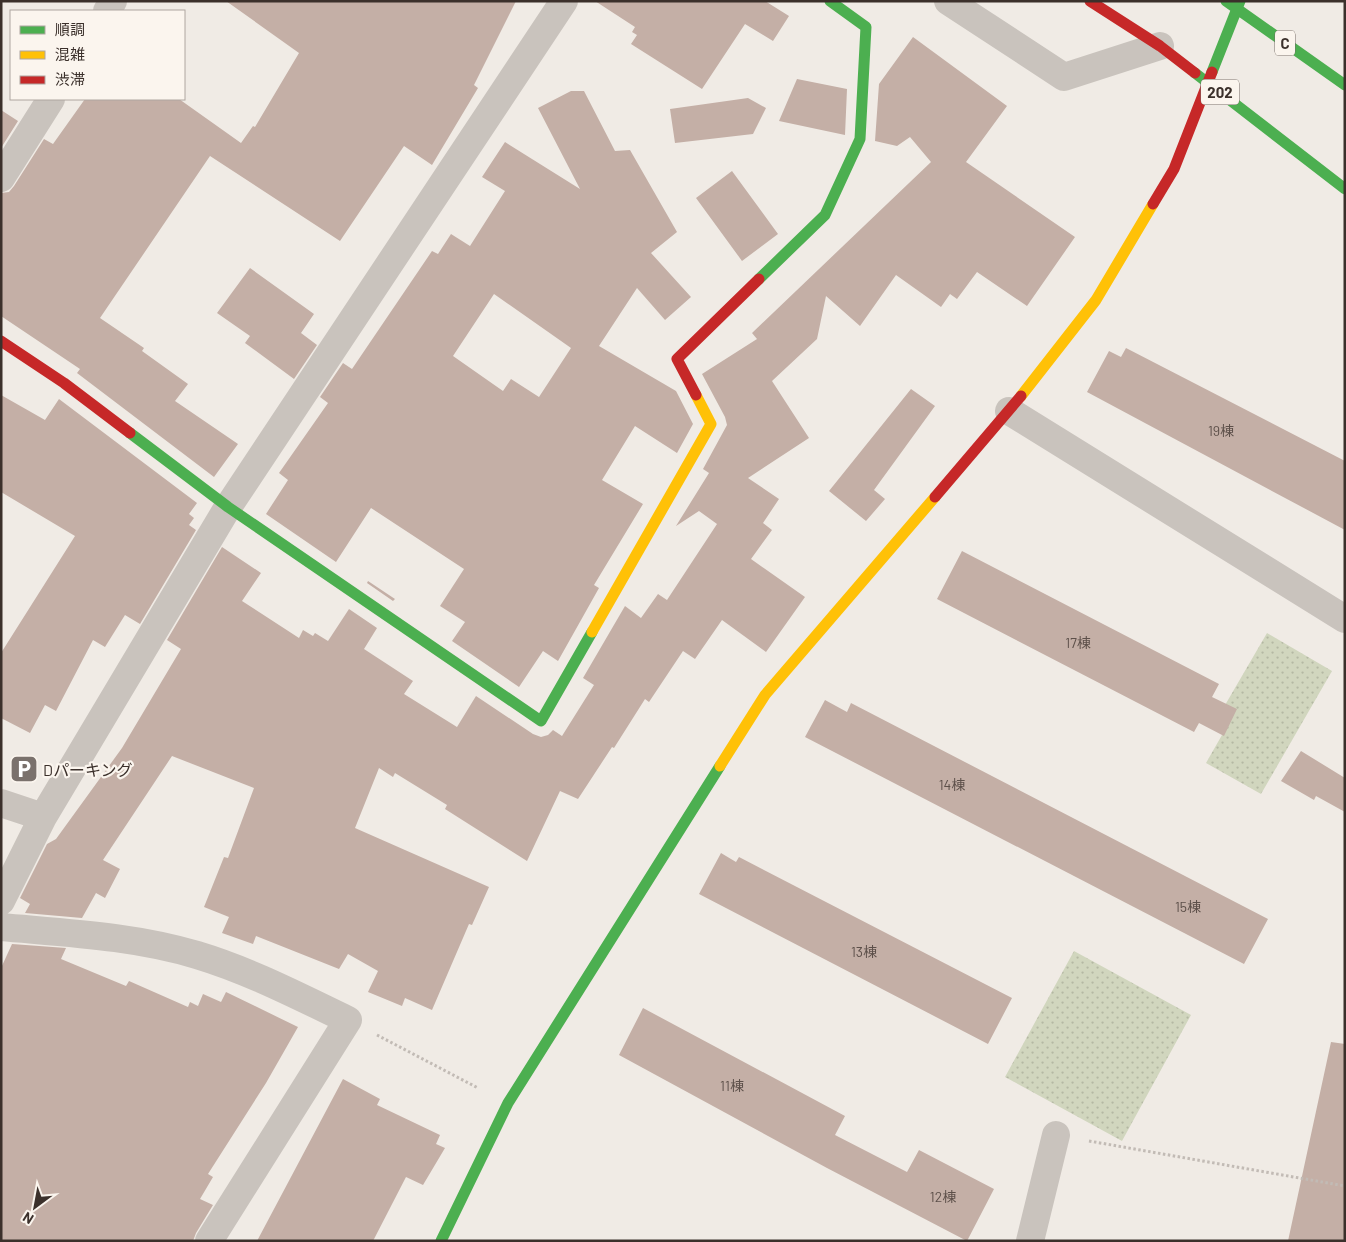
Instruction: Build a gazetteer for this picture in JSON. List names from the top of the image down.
{
  "streets": {
    "main road": ["C", "202"]
  },
  "places": {
    "parking": ["Dパーキング"]
  },
  "house_numbers": [
    "19棟",
    "17棟",
    "14棟",
    "15棟",
    "13棟",
    "11棟",
    "12棟"
  ],
  "legend": ["順調", "混雑", "渋滞"],
  "north": "bottom left"
}
